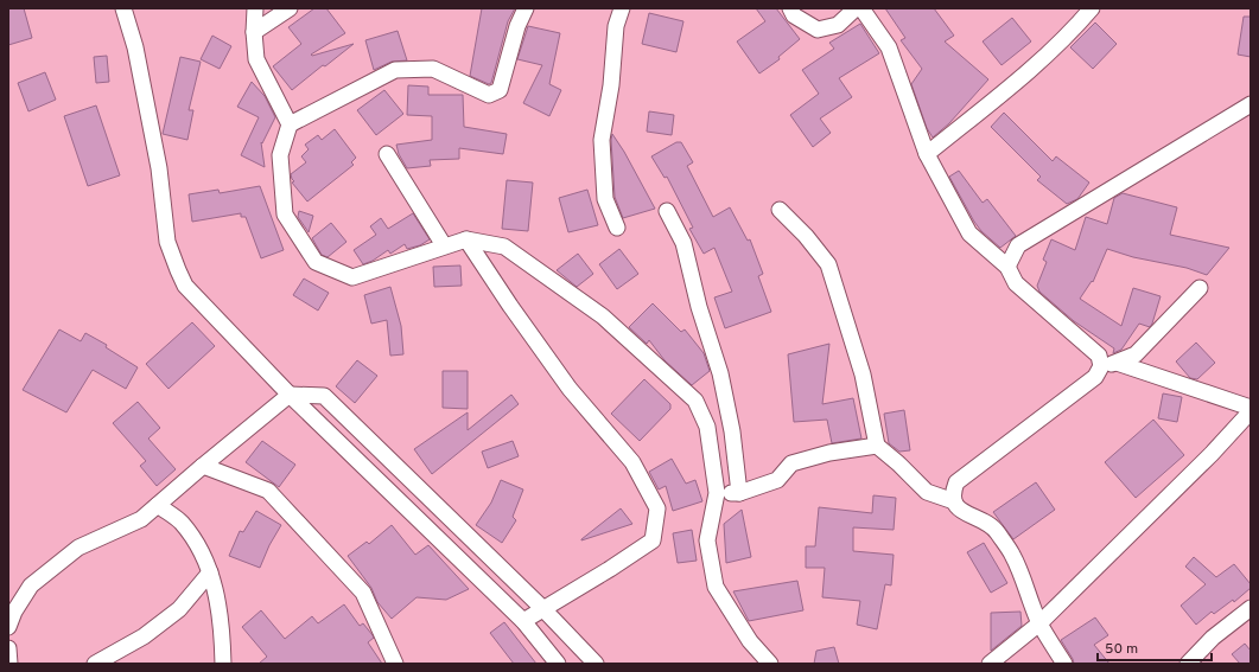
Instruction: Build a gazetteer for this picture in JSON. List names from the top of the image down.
{
  "scale_bar": "50 m"
}
